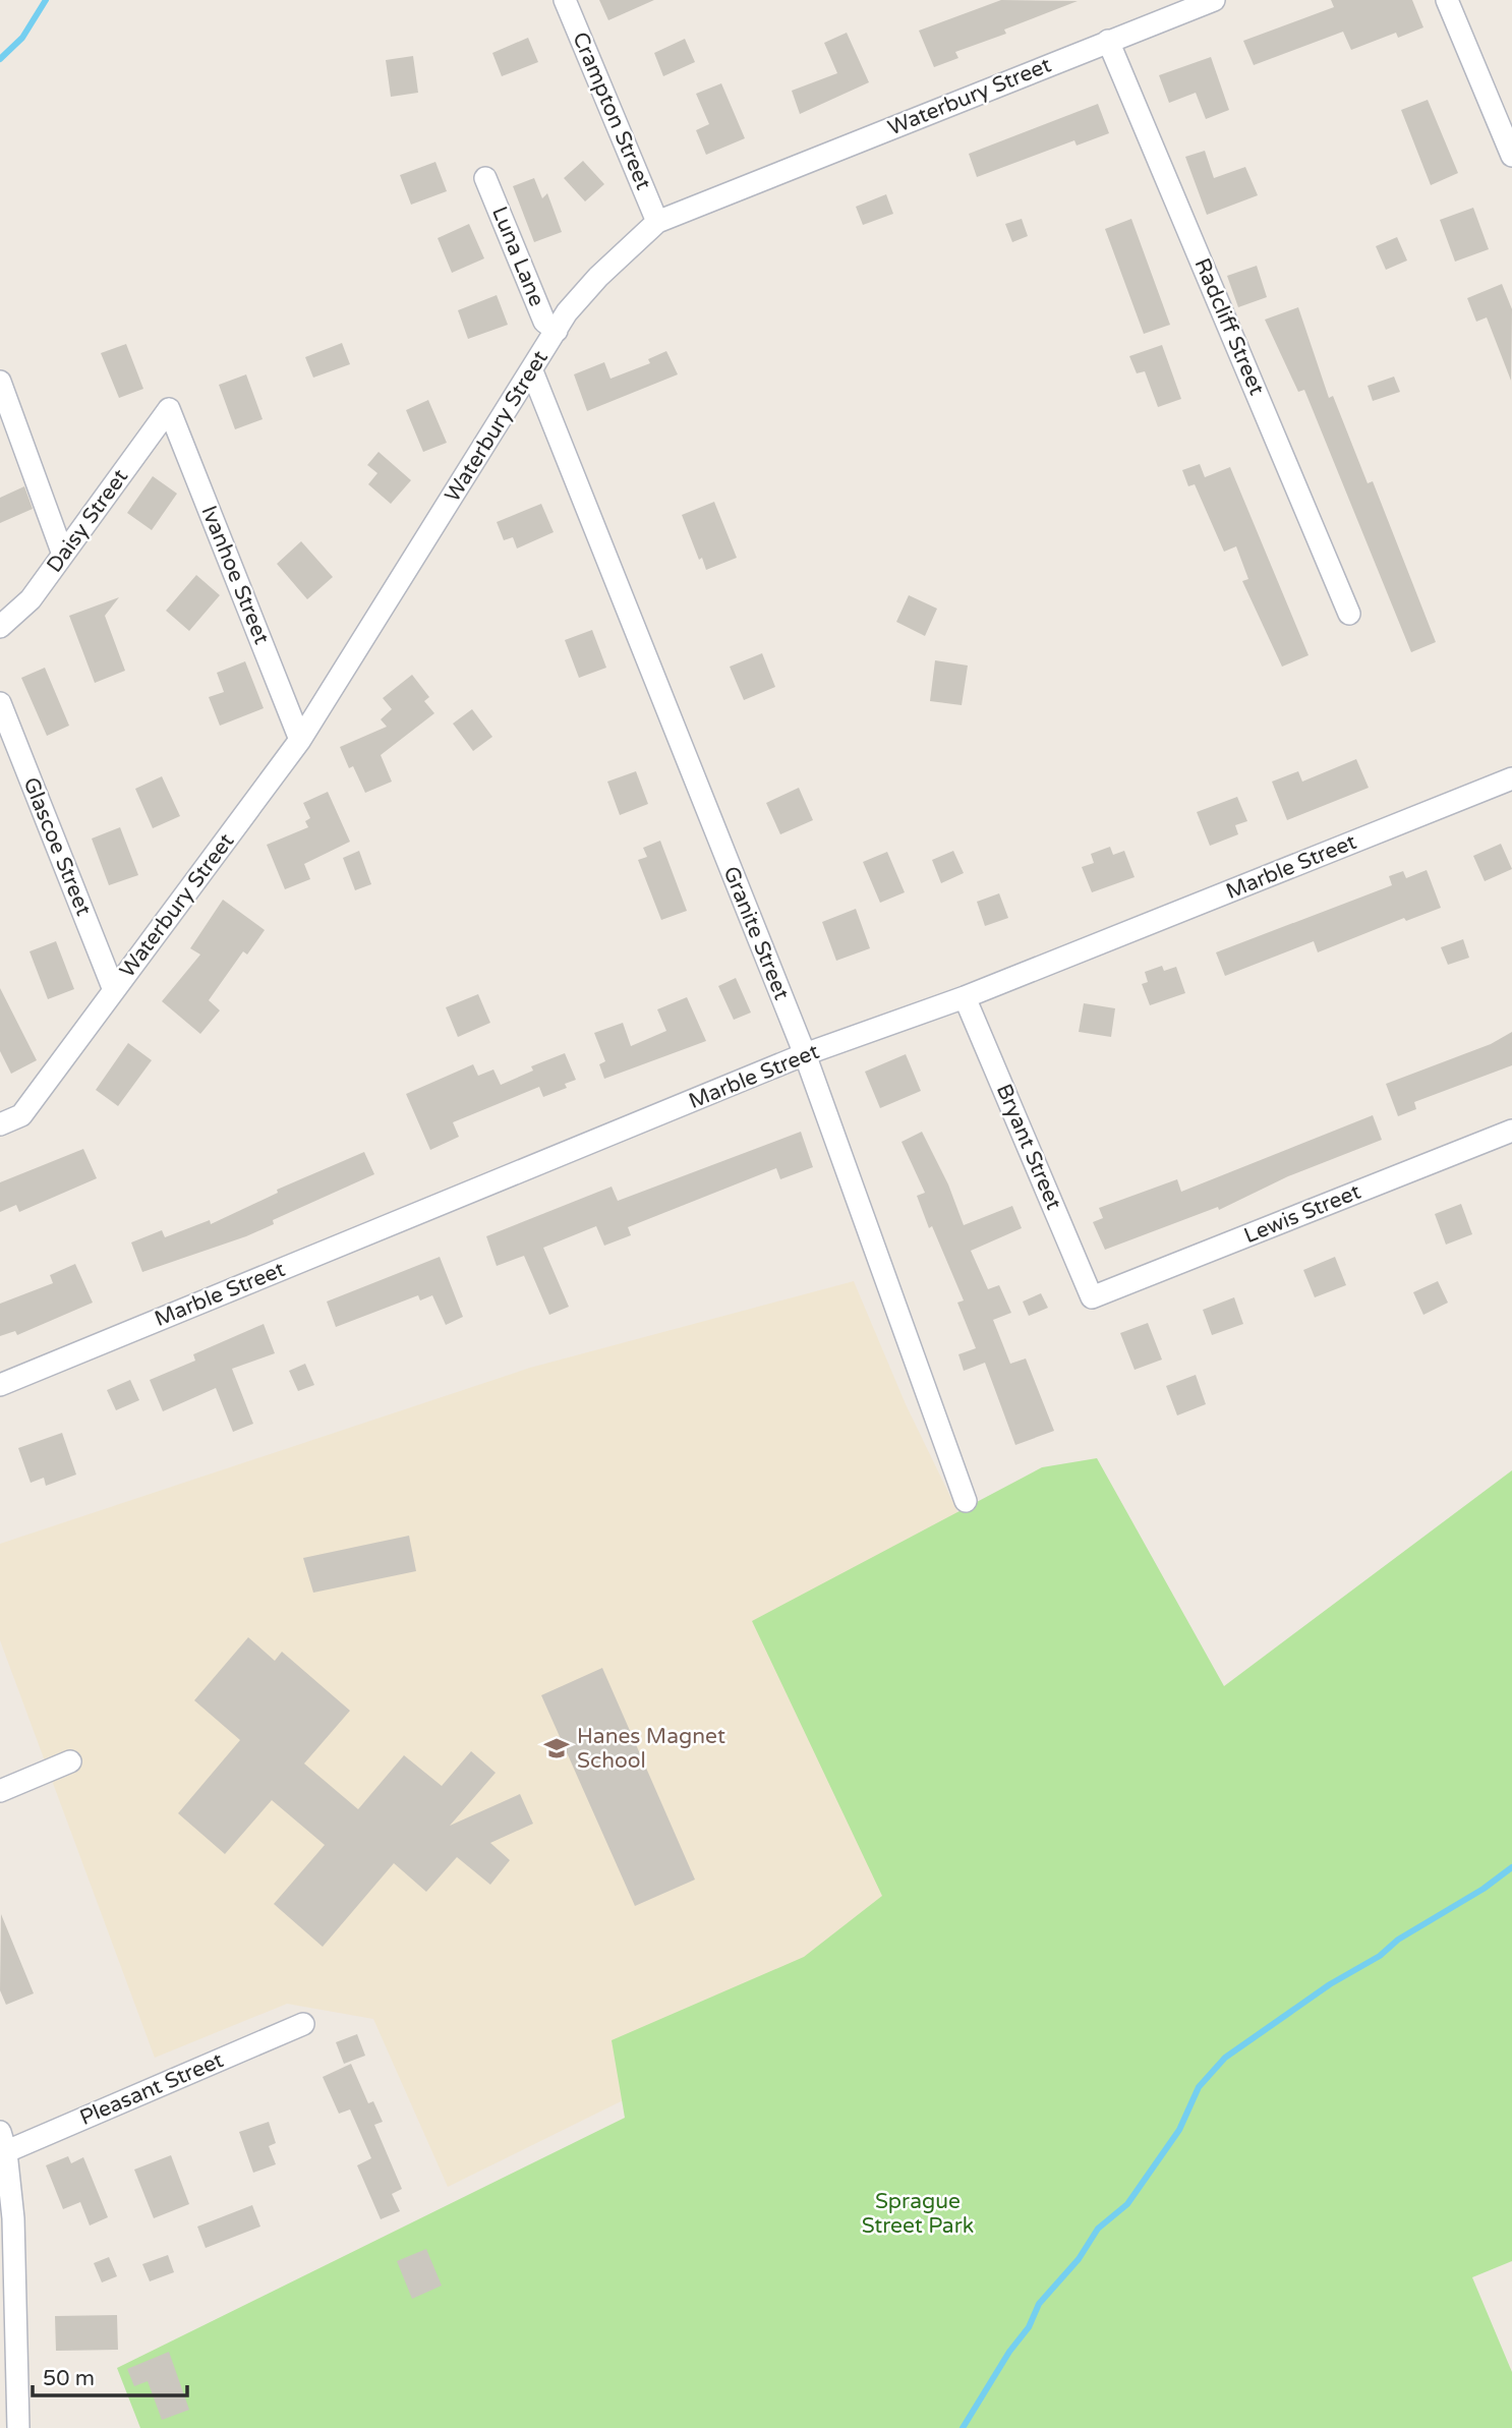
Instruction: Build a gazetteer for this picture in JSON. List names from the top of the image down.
{
  "streets": {
    "street": [
      "Waterbury Street",
      "Crampton Street",
      "Luna Lane",
      "Radcliff Street",
      "Daisy Street",
      "Ivanhoe Street",
      "Glascoe Street",
      "Marble Street",
      "Granite Street",
      "Bryant Street",
      "Lewis Street",
      "Pleasant Street"
    ]
  },
  "crossings": [
    ["Waterbury Street", "Crampton Street"],
    ["Waterbury Street", "Luna Lane"],
    ["Waterbury Street", "Radcliff Street"],
    ["Waterbury Street", "Ivanhoe Street"],
    ["Waterbury Street", "Glascoe Street"],
    ["Waterbury Street", "Granite Street"],
    ["Daisy Street", "Ivanhoe Street"],
    ["Marble Street", "Granite Street"],
    ["Marble Street", "Bryant Street"],
    ["Bryant Street", "Lewis Street"]
  ],
  "parks": ["Sprague Street Park"],
  "places": {
    "school or university": ["Hanes Magnet School"]
  },
  "scale_bar": "50 m"
}
